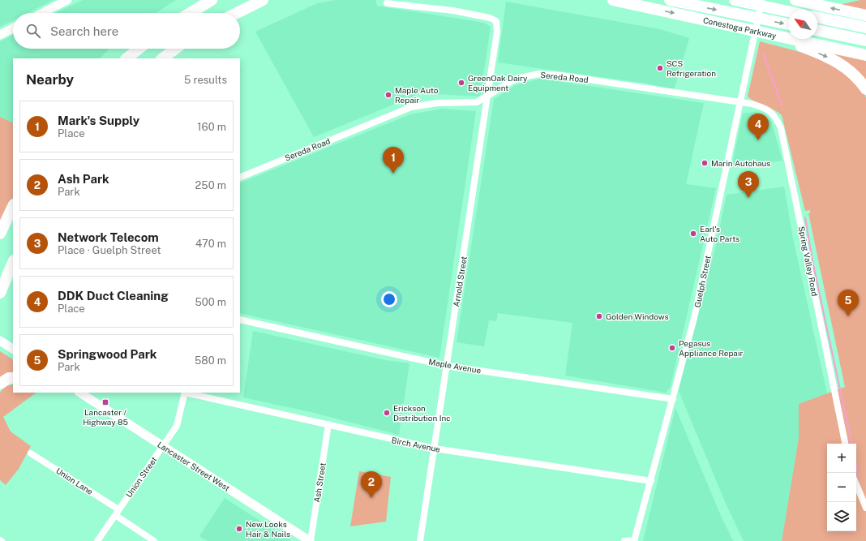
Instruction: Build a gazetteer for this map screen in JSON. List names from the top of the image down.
{
  "streets": {
    "highway": ["Conestoga Parkway"],
    "main road": ["Lancaster Street West"],
    "street": [
      "Sereda Road",
      "Spring Valley Road",
      "Arnold Street",
      "Guelph Street",
      "Maple Avenue",
      "Birch Avenue",
      "Union Street",
      "Union Lane",
      "Ash Street"
    ]
  },
  "crossings": [
    ["Sereda Road", "Spring Valley Road"],
    ["Sereda Road", "Arnold Street"],
    ["Sereda Road", "Guelph Street"],
    ["Spring Valley Road", "Guelph Street"],
    ["Arnold Street", "Maple Avenue"],
    ["Arnold Street", "Birch Avenue"],
    ["Guelph Street", "Maple Avenue"],
    ["Guelph Street", "Birch Avenue"],
    ["Birch Avenue", "Union Street"],
    ["Birch Avenue", "Ash Street"],
    ["Lancaster Street West", "Union Street"],
    ["Lancaster Street West", "Ash Street"],
    ["Union Street", "Union Lane"]
  ],
  "places": {
    "other": [
      "SCS Refrigeration",
      "GreenOak Dairy Equipment",
      "Maple Auto Repair",
      "Marin Autohaus",
      "Earl's Auto Parts",
      "Golden Windows",
      "Pegasus Appliance Repair",
      "Erickson Distribution Inc",
      "New Looks Hair & Nails"
    ],
    "transit": ["Lancaster / Highway 85"]
  },
  "north": "top left",
  "page": {
    "search": "Search here",
    "heading": ["Nearby", "5 results"],
    "list": [
      {
        "mark": "1",
        "name": "Mark's Supply",
        "note": "Place",
        "value": "160 m"
      },
      {
        "mark": "2",
        "name": "Ash Park",
        "note": "Park",
        "value": "250 m"
      },
      {
        "mark": "3",
        "name": "Network Telecom",
        "note": "Place · Guelph Street",
        "value": "470 m"
      },
      {
        "mark": "4",
        "name": "DDK Duct Cleaning",
        "note": "Place",
        "value": "500 m"
      },
      {
        "mark": "5",
        "name": "Springwood Park",
        "note": "Park",
        "value": "580 m"
      }
    ],
    "pins": [
      "4",
      "1",
      "3",
      "5",
      "2"
    ],
    "map_buttons": ["+", "−"]
  }
}
